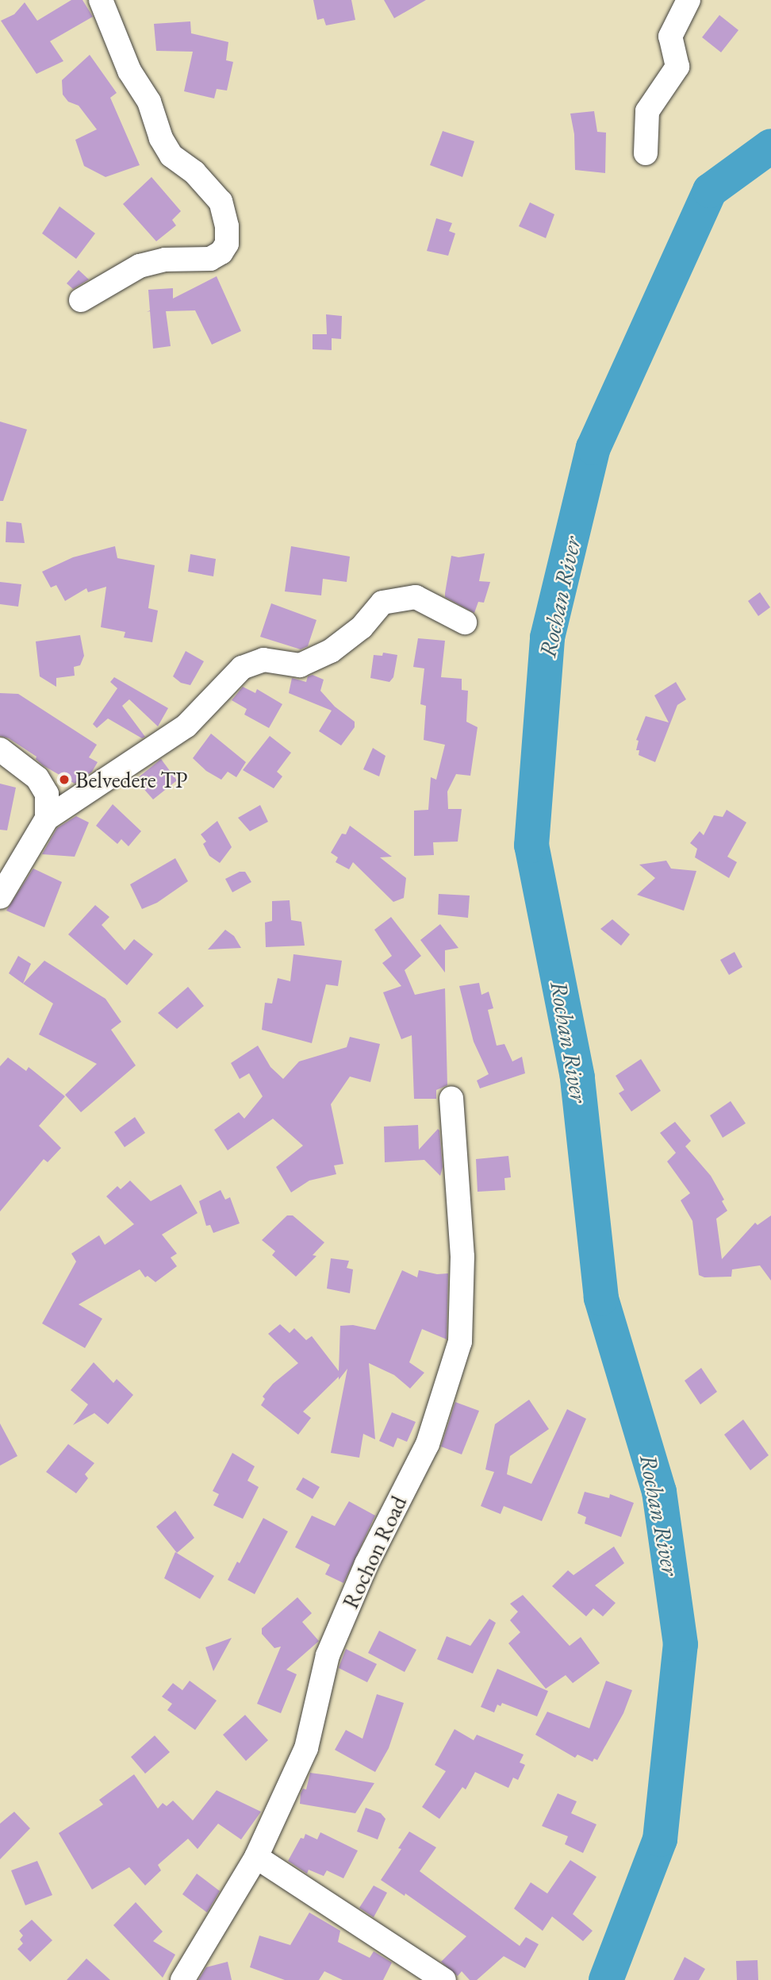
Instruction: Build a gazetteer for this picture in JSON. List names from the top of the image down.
{
  "streets": {
    "street": ["Rochon Road"]
  },
  "water": ["Rochan River"],
  "places": ["Belvedere TP"]
}
